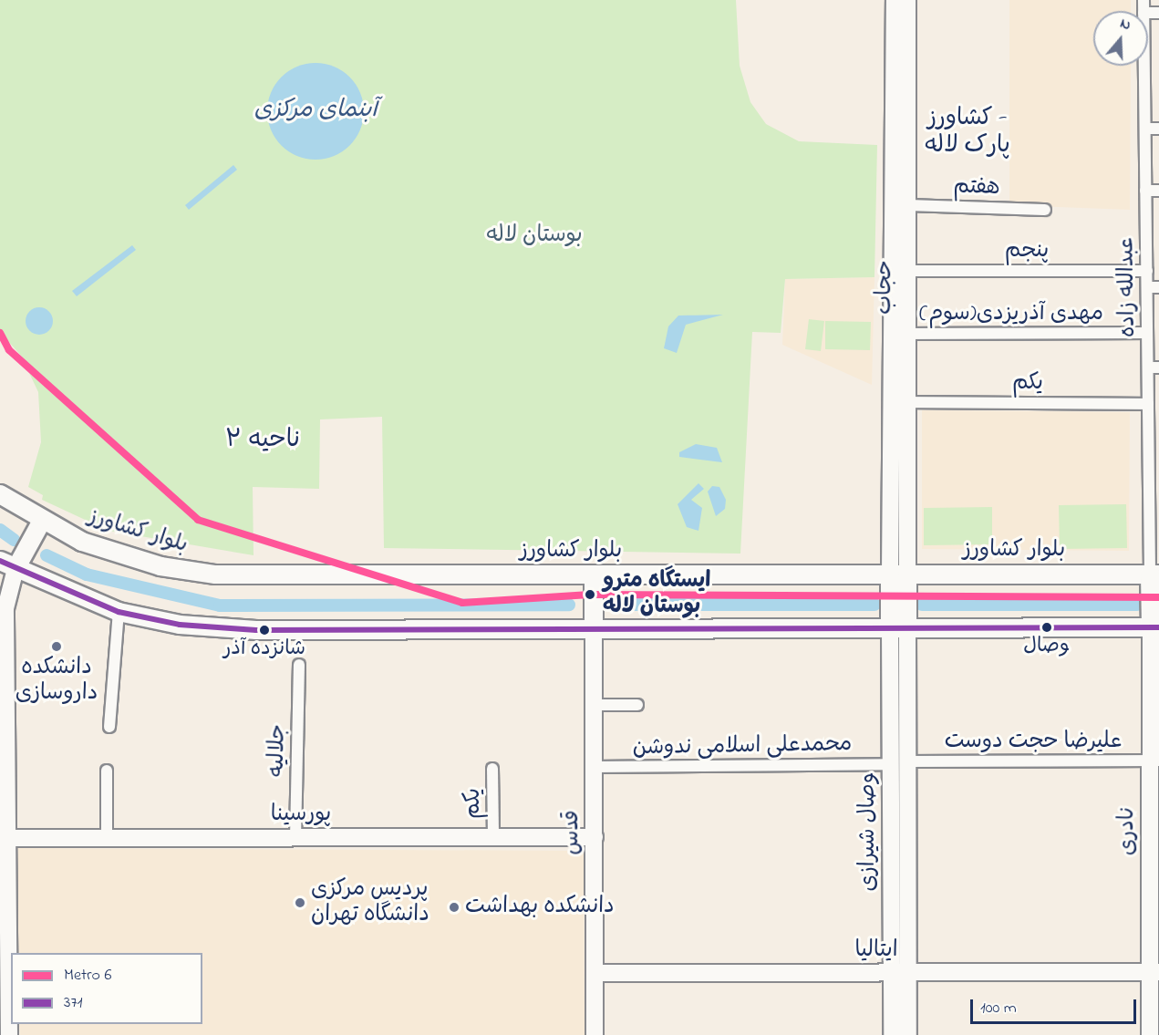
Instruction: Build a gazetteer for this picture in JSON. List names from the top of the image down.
{
  "streets": {
    "main road": ["بلوار کشاورز"],
    "street": [
      "هفتم",
      "پنجم",
      "حجاب",
      "عبدالله زاده",
      "مهدی آذریزدی(سوم)",
      "یکم",
      "علیرضا حجت دوست",
      "محمدعلی اسلامی ندوشن",
      "جلالیه",
      "پورسینا",
      "نادری",
      "وصال شیرازی",
      "قدس",
      "ایتالیا"
    ]
  },
  "crossings": [
    ["هفتم", "حجاب"],
    ["پنجم", "حجاب"],
    ["پنجم", "عبدالله زاده"],
    ["حجاب", "مهدی آذریزدی(سوم)"],
    ["حجاب", "یکم"],
    ["حجاب", "بلوار کشاورز"],
    ["عبدالله زاده", "مهدی آذریزدی(سوم)"],
    ["عبدالله زاده", "یکم"],
    ["عبدالله زاده", "بلوار کشاورز"],
    ["یکم", "پورسینا"],
    ["علیرضا حجت دوست", "نادری"],
    ["علیرضا حجت دوست", "وصال شیرازی"],
    ["محمدعلی اسلامی ندوشن", "وصال شیرازی"],
    ["محمدعلی اسلامی ندوشن", "قدس"],
    ["جلالیه", "پورسینا"],
    ["پورسینا", "قدس"],
    ["نادری", "ایتالیا"],
    ["وصال شیرازی", "ایتالیا"],
    ["قدس", "ایتالیا"]
  ],
  "districts": ["کشاورز - پارک لاله", "ناحیه ۲"],
  "water": ["آبنمای مرکزی"],
  "parks": ["بوستان لاله"],
  "places": [
    "ایستگاه مترو بوستان لاله",
    "وصال",
    "شانزده آذر",
    "دانشکده داروسازی",
    "پردیس مرکزی دانشگاه‌ تهران",
    "دانشکده بهداشت"
  ],
  "lines": ["metro line 6", "transit line 371"],
  "legend": ["Metro 6", "371"],
  "scale_bar": "100 m",
  "north": "top"
}
